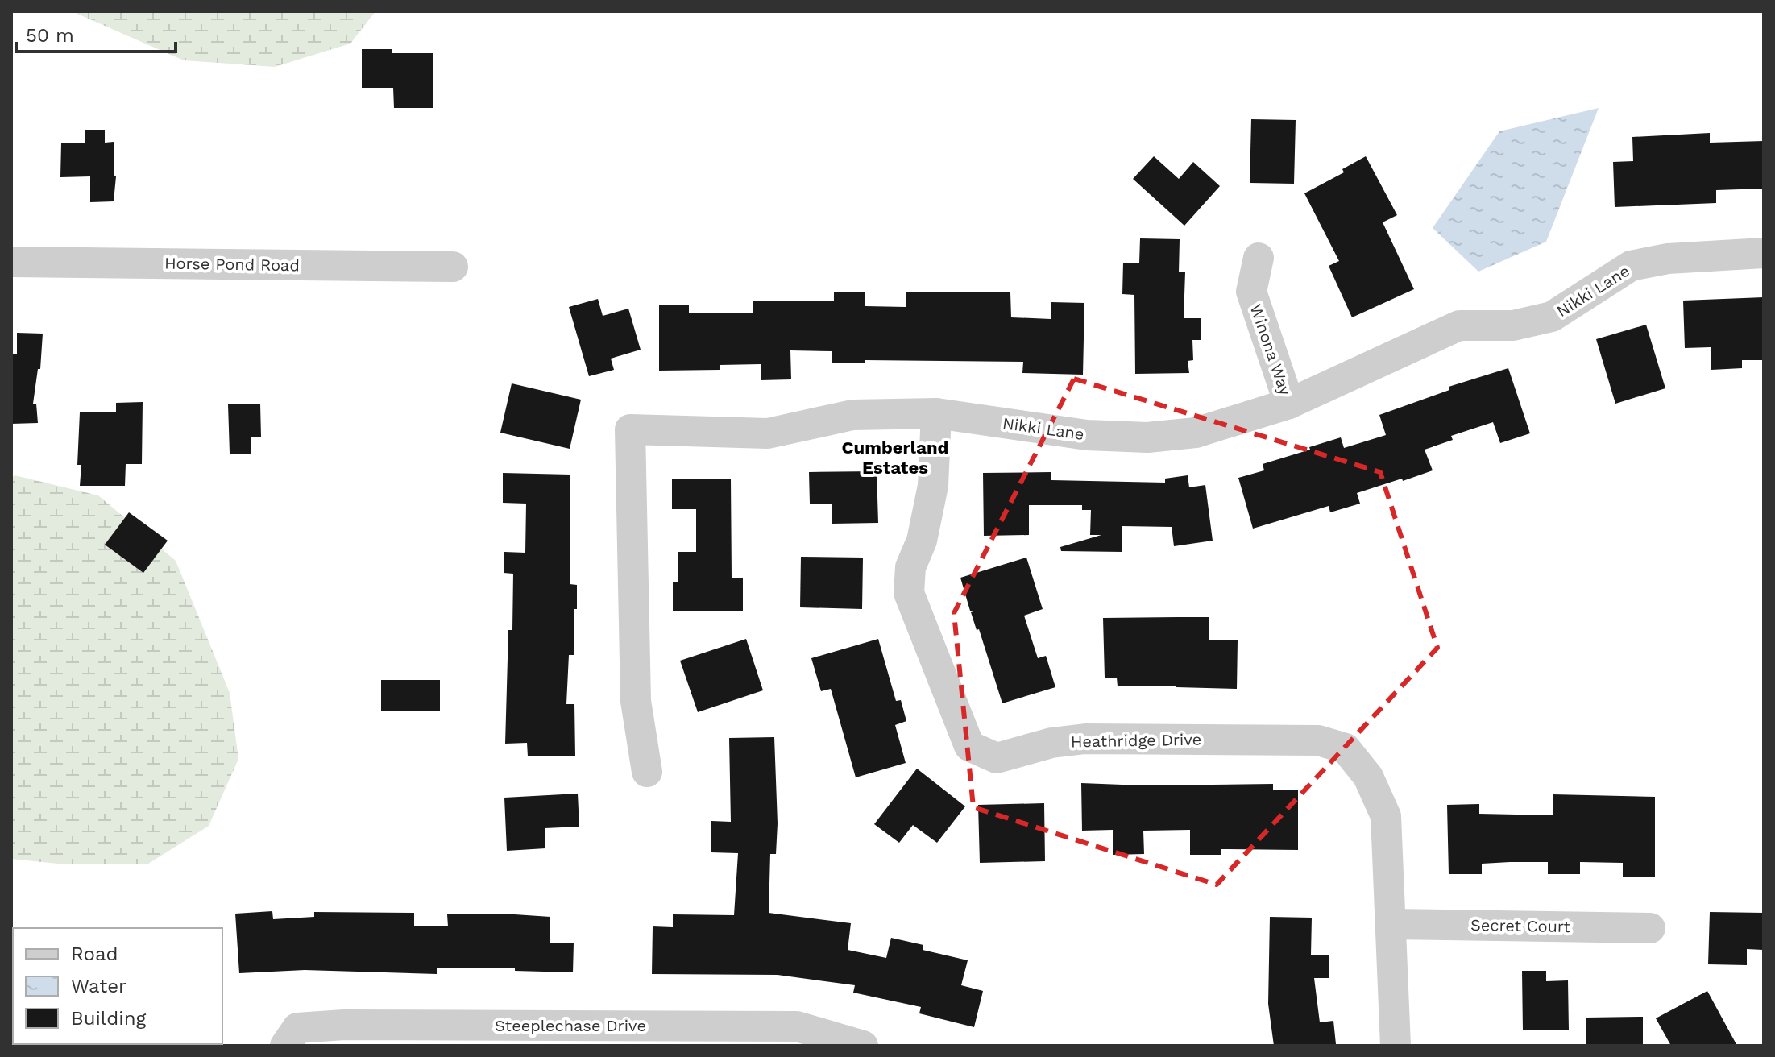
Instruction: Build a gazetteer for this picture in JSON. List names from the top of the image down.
{
  "streets": {
    "street": [
      "Horse Pond Road",
      "Nikki Lane",
      "Winona Way",
      "Heathridge Drive",
      "Secret Court",
      "Steeplechase Drive"
    ]
  },
  "crossings": [
    ["Nikki Lane", "Winona Way"],
    ["Nikki Lane", "Heathridge Drive"],
    ["Heathridge Drive", "Secret Court"]
  ],
  "districts": ["Cumberland Estates"],
  "legend": ["Road", "Water", "Building"],
  "scale_bar": "50 m"
}
